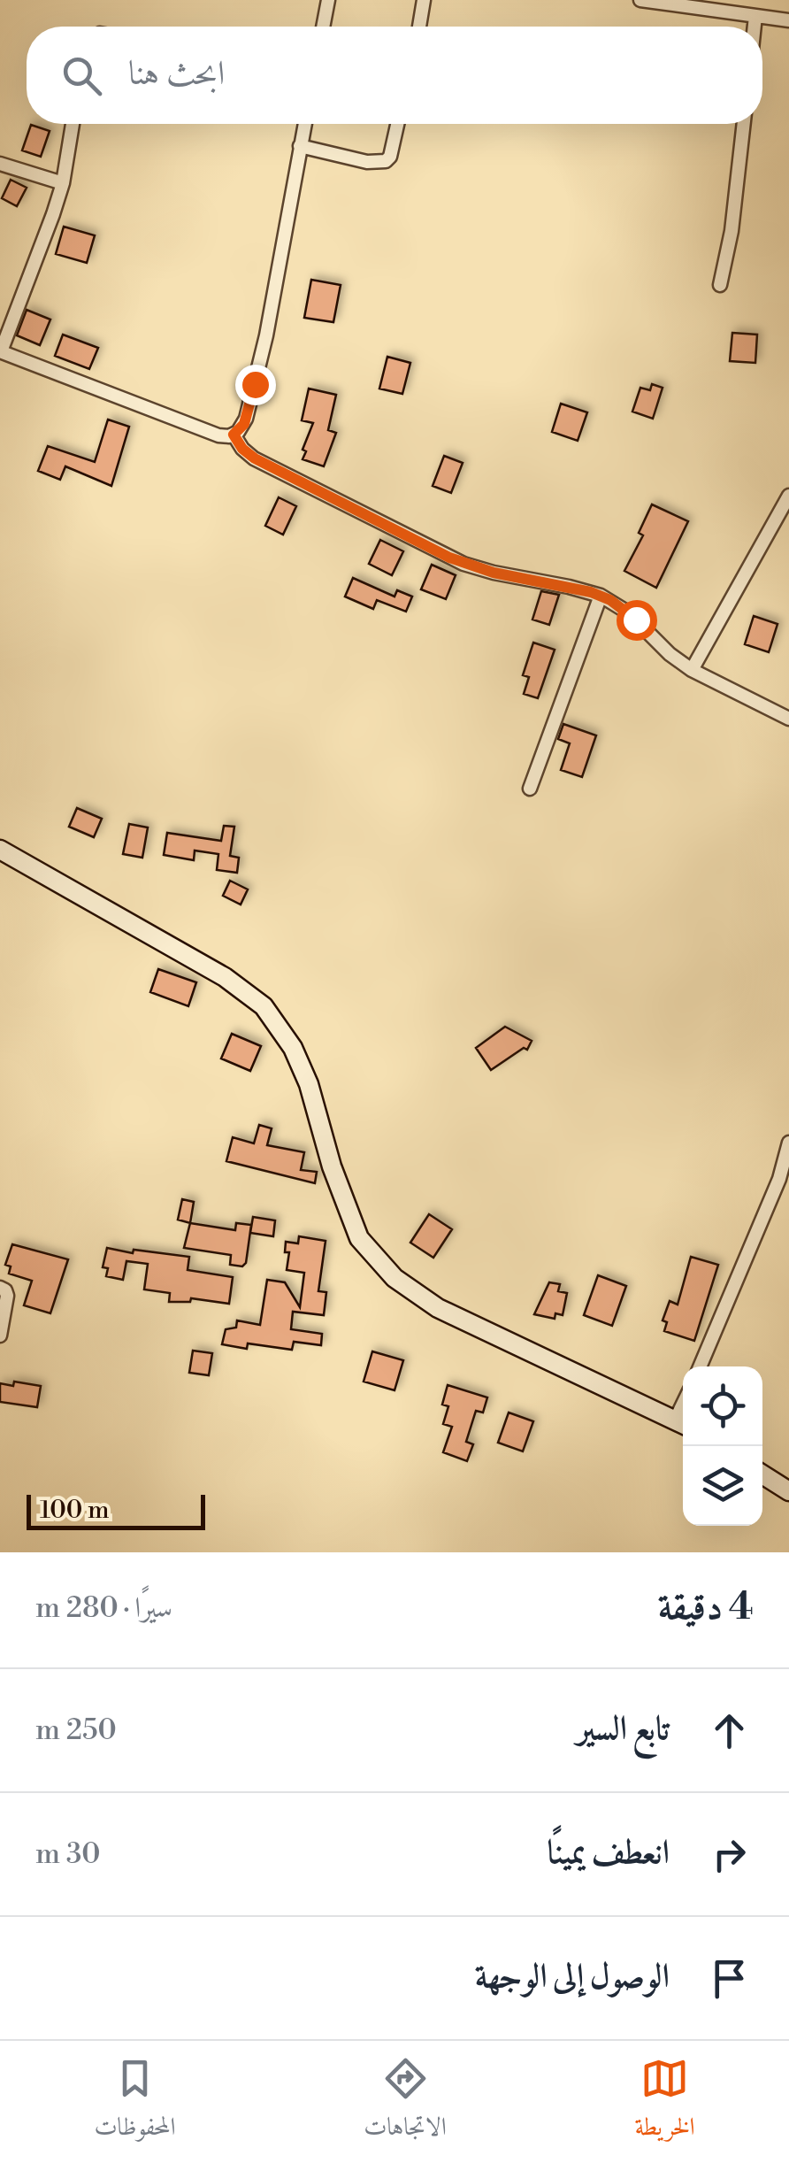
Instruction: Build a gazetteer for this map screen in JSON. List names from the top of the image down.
{
  "scale_bar": "100 m",
  "page": {
    "search": "ابحث هنا",
    "scale": "100 m",
    "heading": ["4 دقيقة", "سيرًا · 280 m"],
    "list": [
      ["تابع السير", "250 m"],
      ["انعطف يمينًا", "30 m"],
      "الوصول إلى الوجهة"
    ],
    "nav": ["الخريطة", "الاتجاهات", "المحفوظات"]
  }
}
